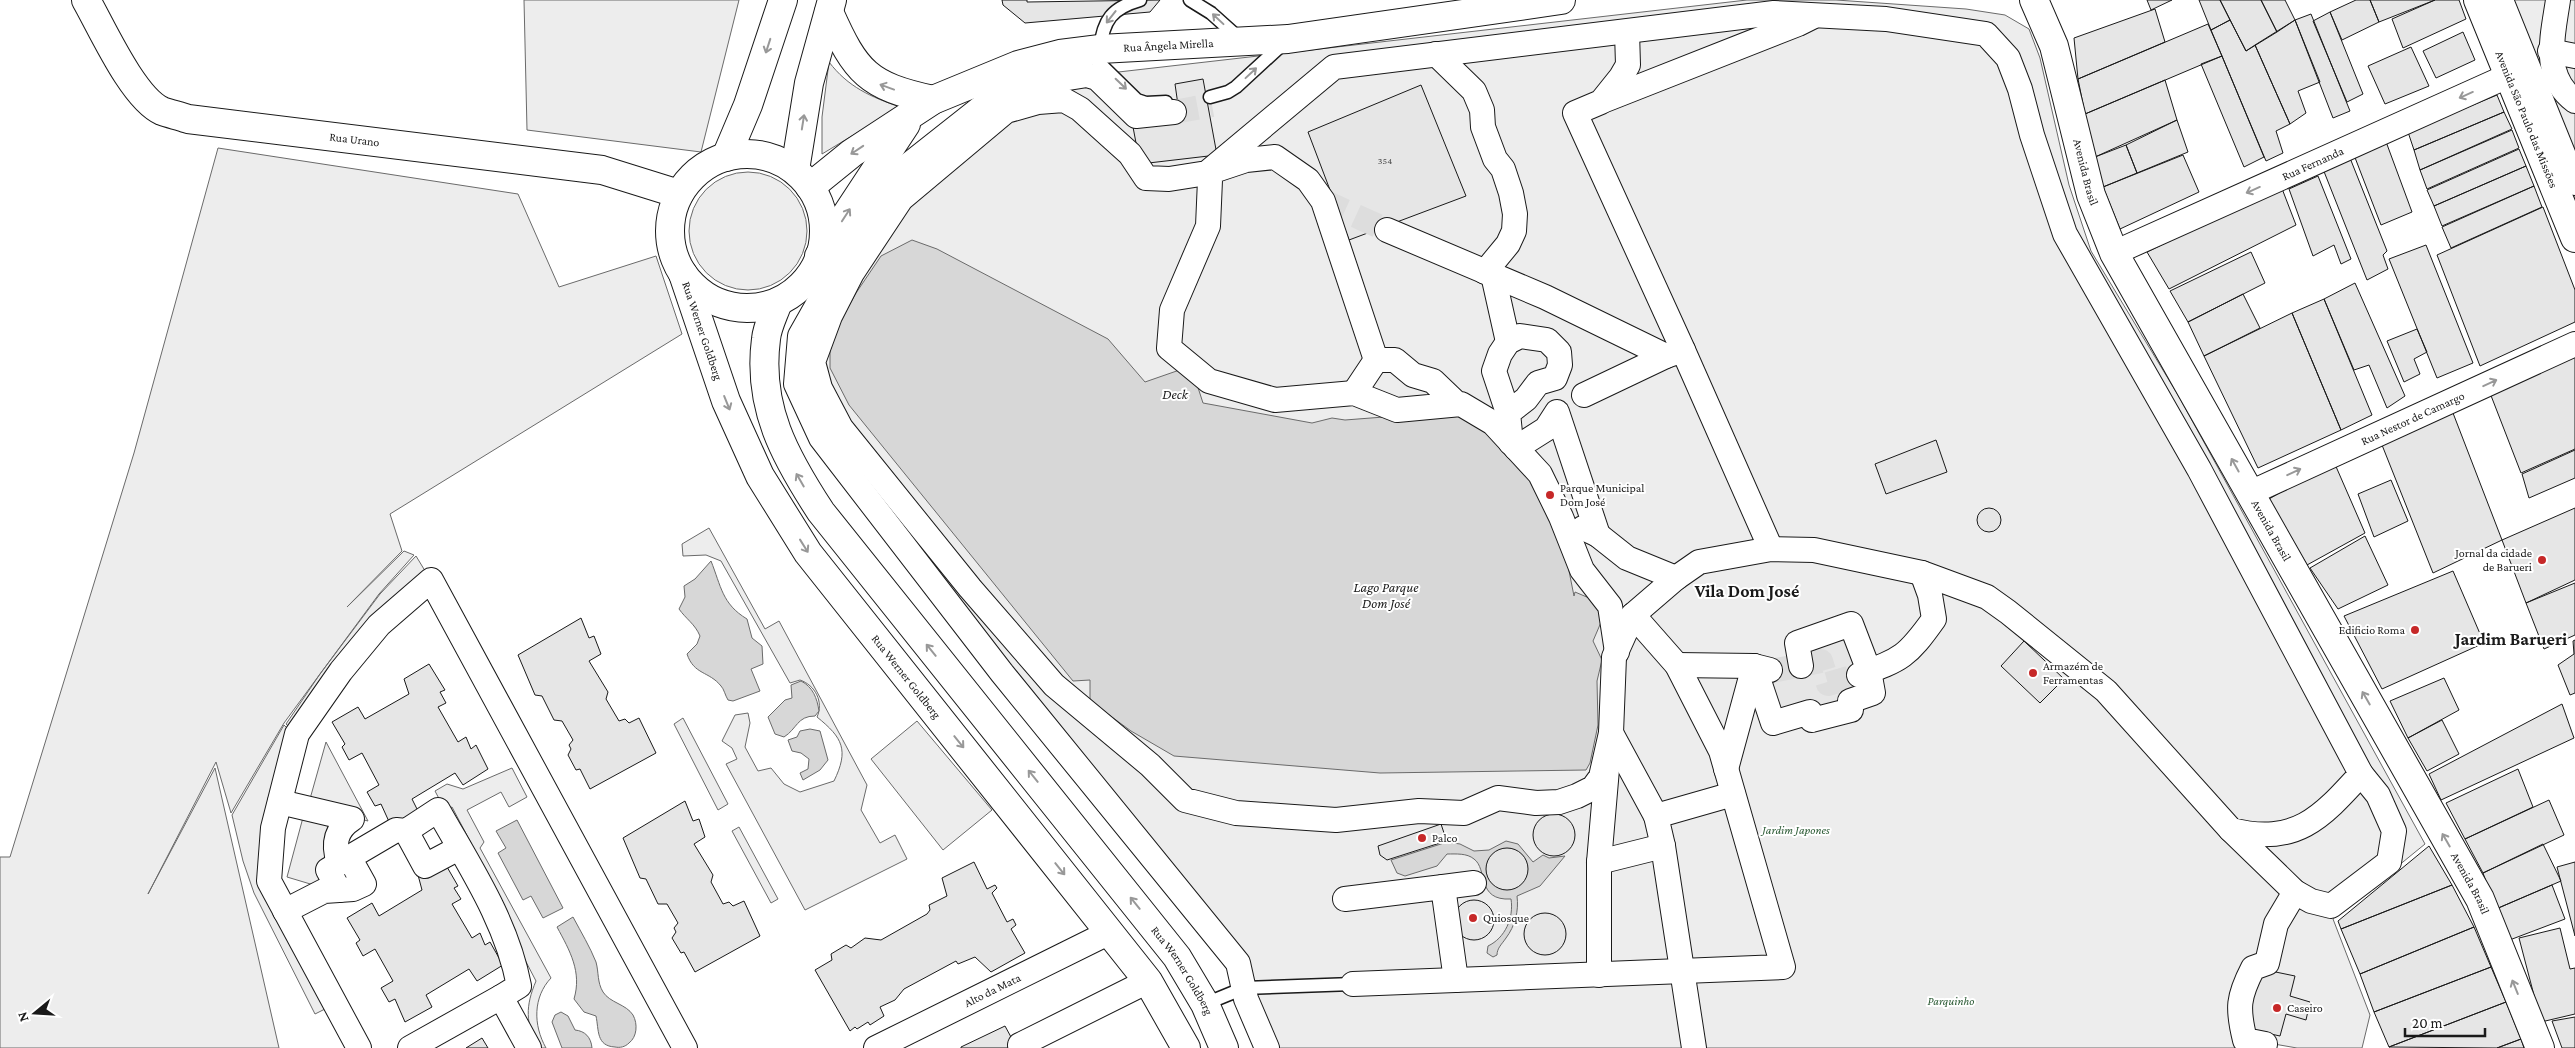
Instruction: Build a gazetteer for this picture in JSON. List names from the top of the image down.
{
  "streets": {
    "street": [
      "Rua Ângela Mirella",
      "Avenida São Paulo das Missões",
      "Rua Urano",
      "Rua Fernanda",
      "Avenida Brasil",
      "Rua Werner Goldberg",
      "Rua Nestor de Camargo",
      "Alto da Mata"
    ]
  },
  "crossings": [
    ["Rua Ângela Mirella", "Rua Urano"],
    ["Rua Ângela Mirella", "Rua Werner Goldberg"],
    ["Avenida São Paulo das Missões", "Rua Fernanda"],
    ["Rua Urano", "Rua Werner Goldberg"],
    ["Rua Fernanda", "Avenida Brasil"],
    ["Avenida Brasil", "Rua Nestor de Camargo"],
    ["Rua Werner Goldberg", "Alto da Mata"]
  ],
  "one_way": ["Rua Fernanda", "Rua Nestor de Camargo"],
  "districts": ["Vila Dom José", "Jardim Barueri"],
  "water": ["Deck", "Lago Parque Dom José"],
  "parks": ["Jardim Japones", "Parquinho"],
  "places": [
    "Parque Municipal Dom José",
    "Jornal da cidade de Barueri",
    "Edificio Roma",
    "Armazém de Ferramentas",
    "Palco",
    "Quiosque",
    "Caseiro"
  ],
  "house_numbers": ["354"],
  "scale_bar": "20 m",
  "north": "left"
}
